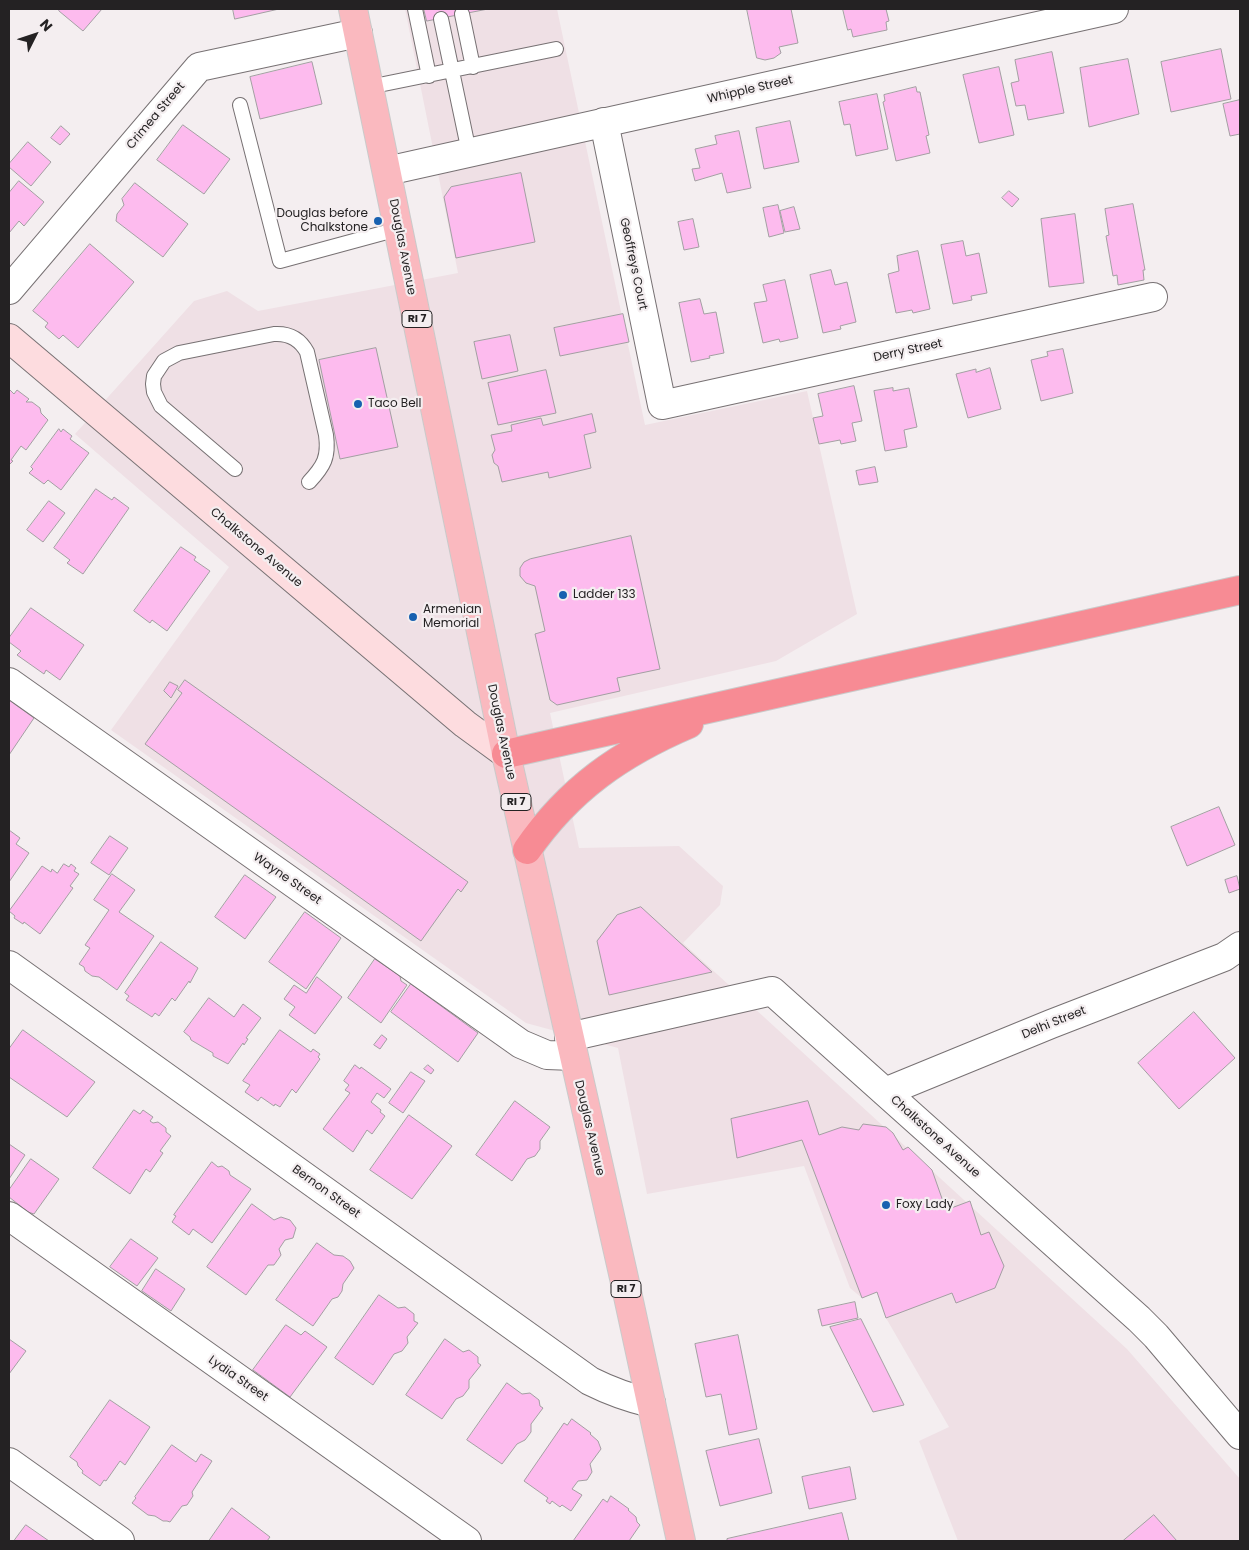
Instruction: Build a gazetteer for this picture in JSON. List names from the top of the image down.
{
  "streets": {
    "main road": ["Douglas Avenue", "RI 7", "Chalkstone Avenue"],
    "street": [
      "Whipple Street",
      "Crimea Street",
      "Geoffreys Court",
      "Derry Street",
      "Wayne Street",
      "Delhi Street",
      "Bernon Street",
      "Lydia Street"
    ]
  },
  "crossings": [
    ["Whipple Street", "Douglas Avenue"],
    ["Whipple Street", "Geoffreys Court"],
    ["Crimea Street", "Douglas Avenue"],
    ["Douglas Avenue", "Chalkstone Avenue"],
    ["Douglas Avenue", "Wayne Street"],
    ["Douglas Avenue", "Bernon Street"],
    ["Geoffreys Court", "Derry Street"],
    ["Chalkstone Avenue", "Wayne Street"],
    ["Chalkstone Avenue", "Delhi Street"]
  ],
  "places": [
    "Douglas before Chalkstone",
    "Taco Bell",
    "Ladder 133",
    "Armenian Memorial",
    "Foxy Lady"
  ],
  "north": "top right"
}
